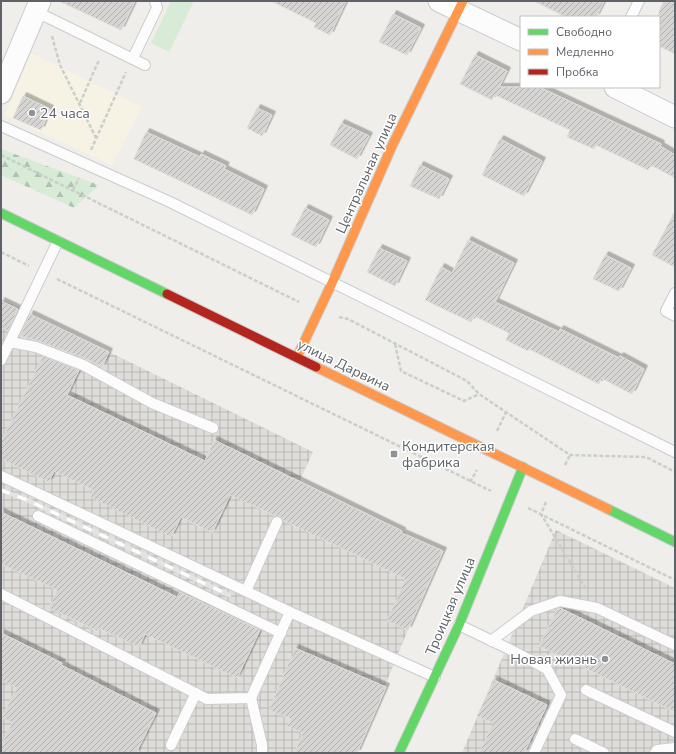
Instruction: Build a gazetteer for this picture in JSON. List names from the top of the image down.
{
  "streets": {
    "main road": ["Центральная улица", "улица Дарвина", "Троицкая улица"]
  },
  "crossings": [
    ["Центральная улица", "улица Дарвина"],
    ["улица Дарвина", "Троицкая улица"]
  ],
  "places": {
    "other": ["24 часа", "Новая жизнь"],
    "transit": ["Кондитерская фабрика"]
  },
  "legend": ["Свободно", "Медленно", "Пробка"]
}
